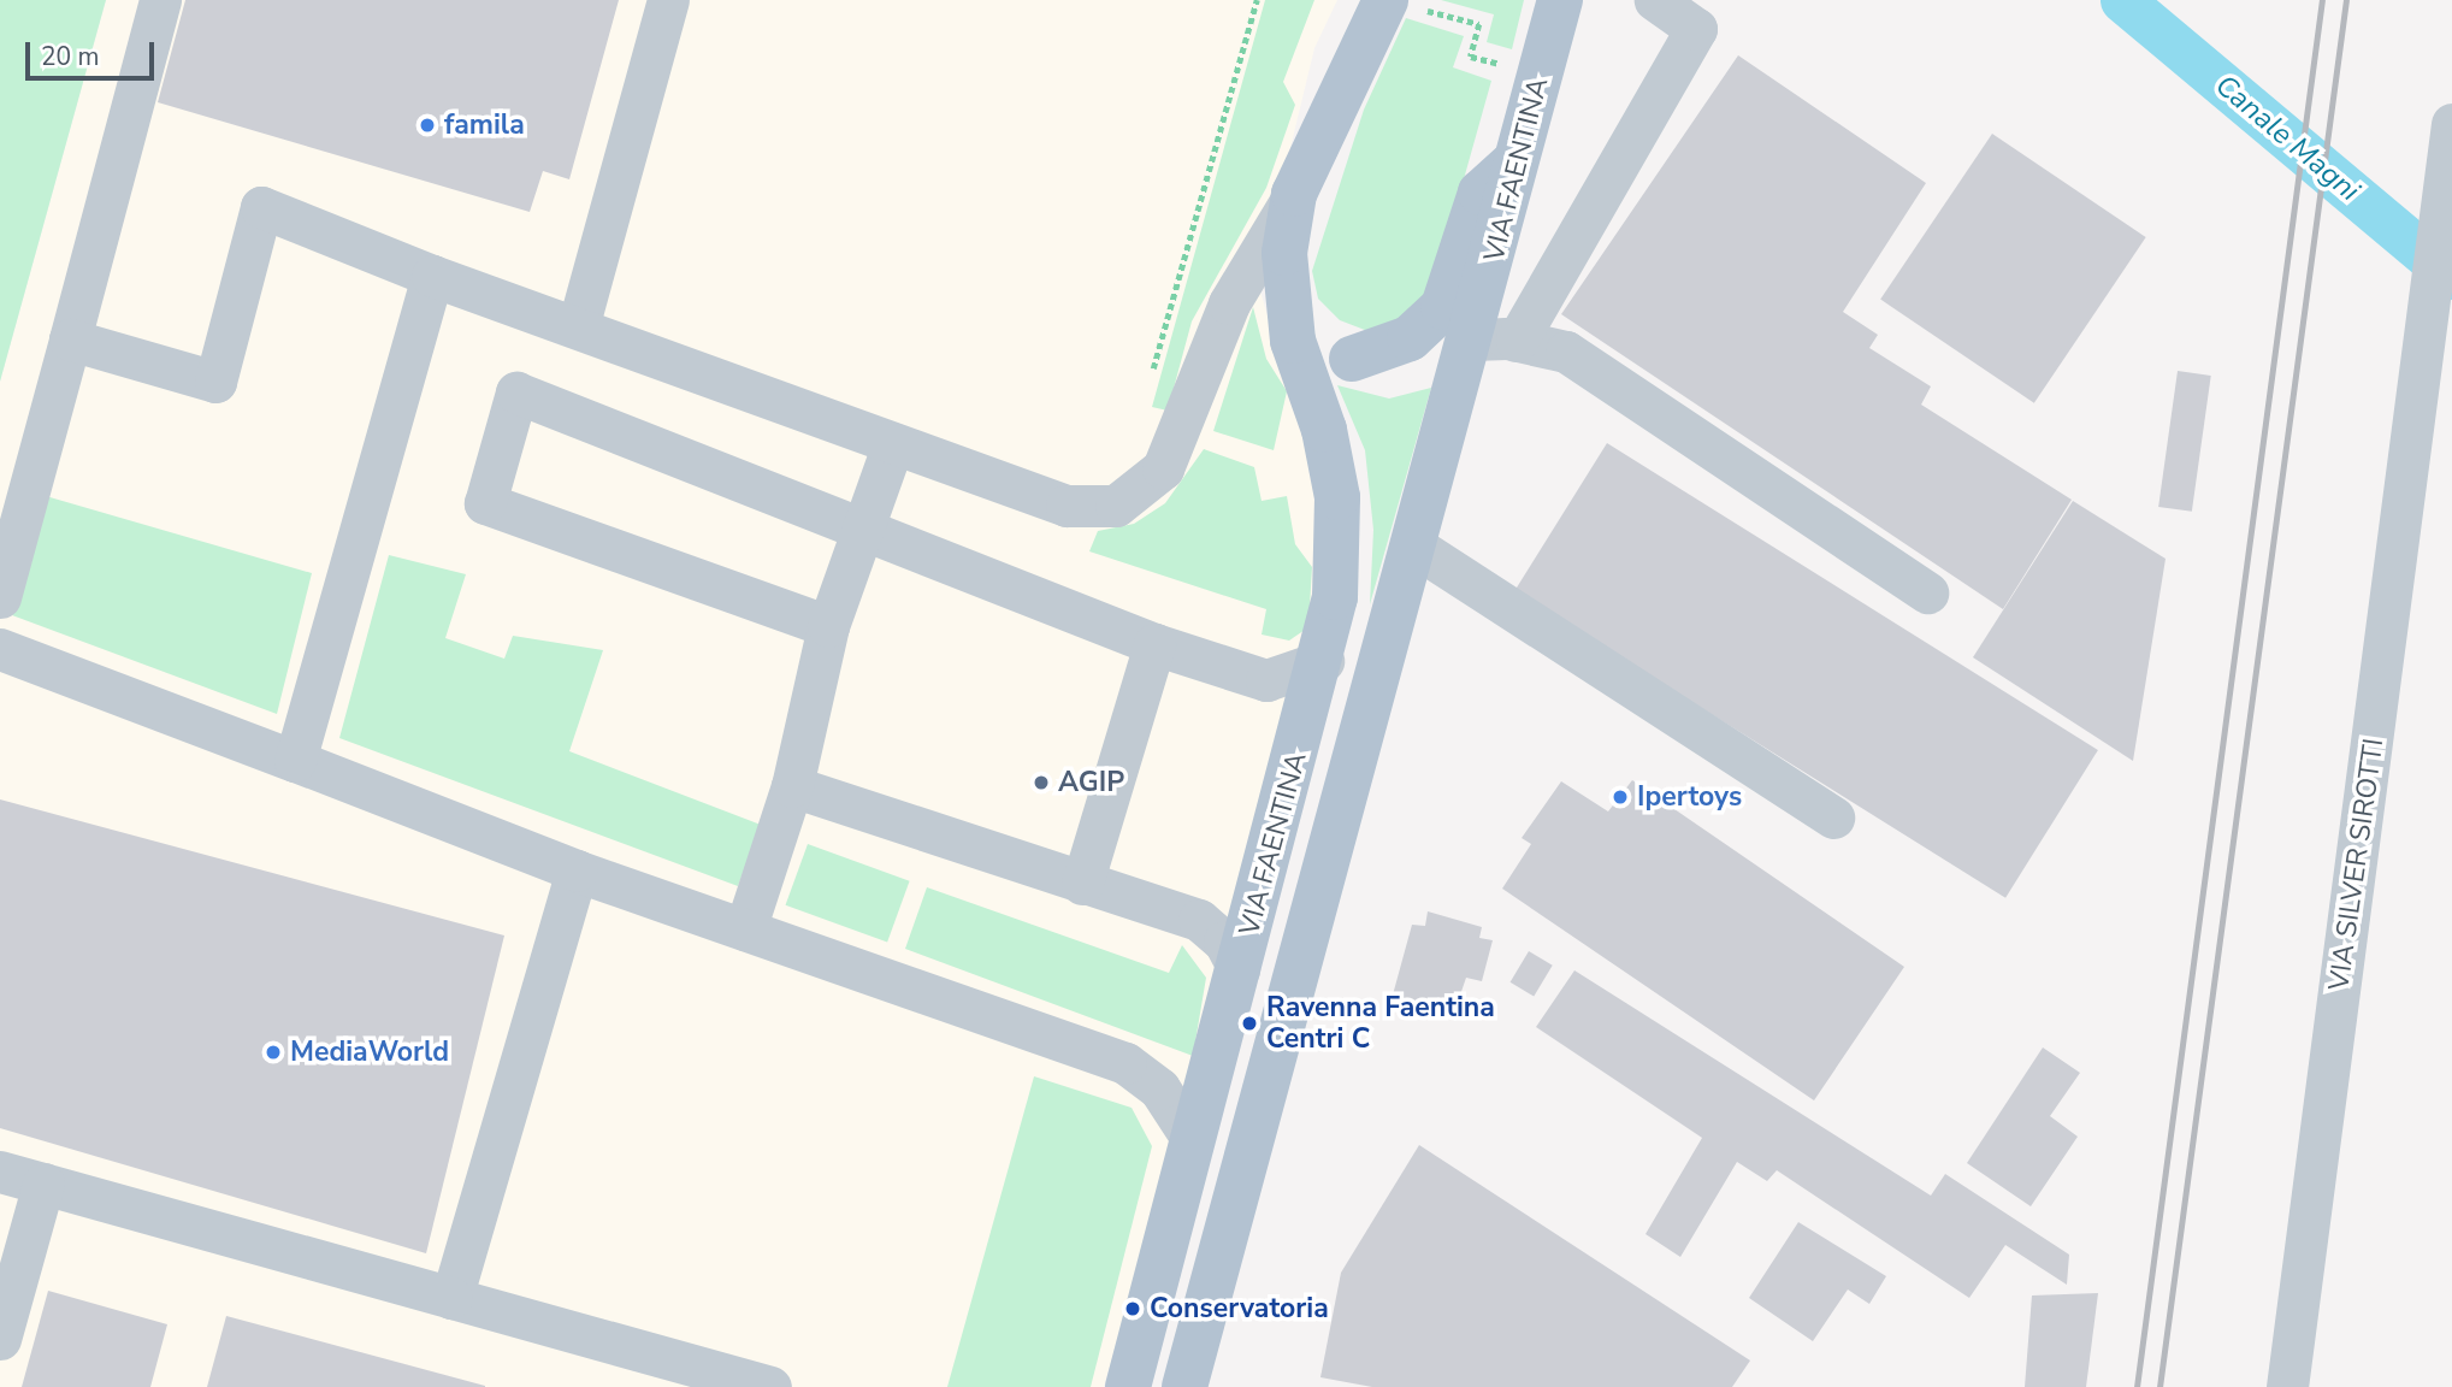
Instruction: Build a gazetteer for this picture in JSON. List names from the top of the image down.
{
  "streets": {
    "main road": ["VIA FAENTINA"],
    "lane": ["VIA SILVER SIROTTI"]
  },
  "water": ["Canale Magni"],
  "places": [
    "famila",
    "AGIP",
    "Ipertoys",
    "Ravenna Faentina Centri C",
    "MediaWorld",
    "Conservatoria"
  ],
  "scale_bar": "20 m"
}
